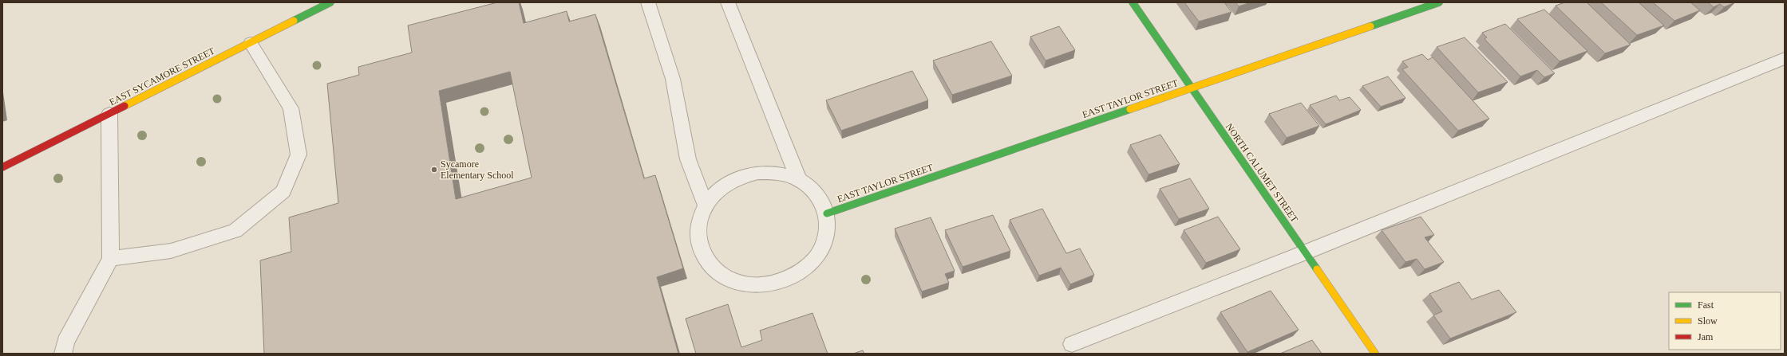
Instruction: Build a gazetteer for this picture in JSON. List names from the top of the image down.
{
  "streets": {
    "street": ["EAST SYCAMORE STREET", "EAST TAYLOR STREET", "NORTH CALUMET STREET"]
  },
  "crossings": [
    ["EAST TAYLOR STREET", "NORTH CALUMET STREET"]
  ],
  "places": ["Sycamore Elementary School"],
  "legend": ["Fast", "Slow", "Jam"]
}
